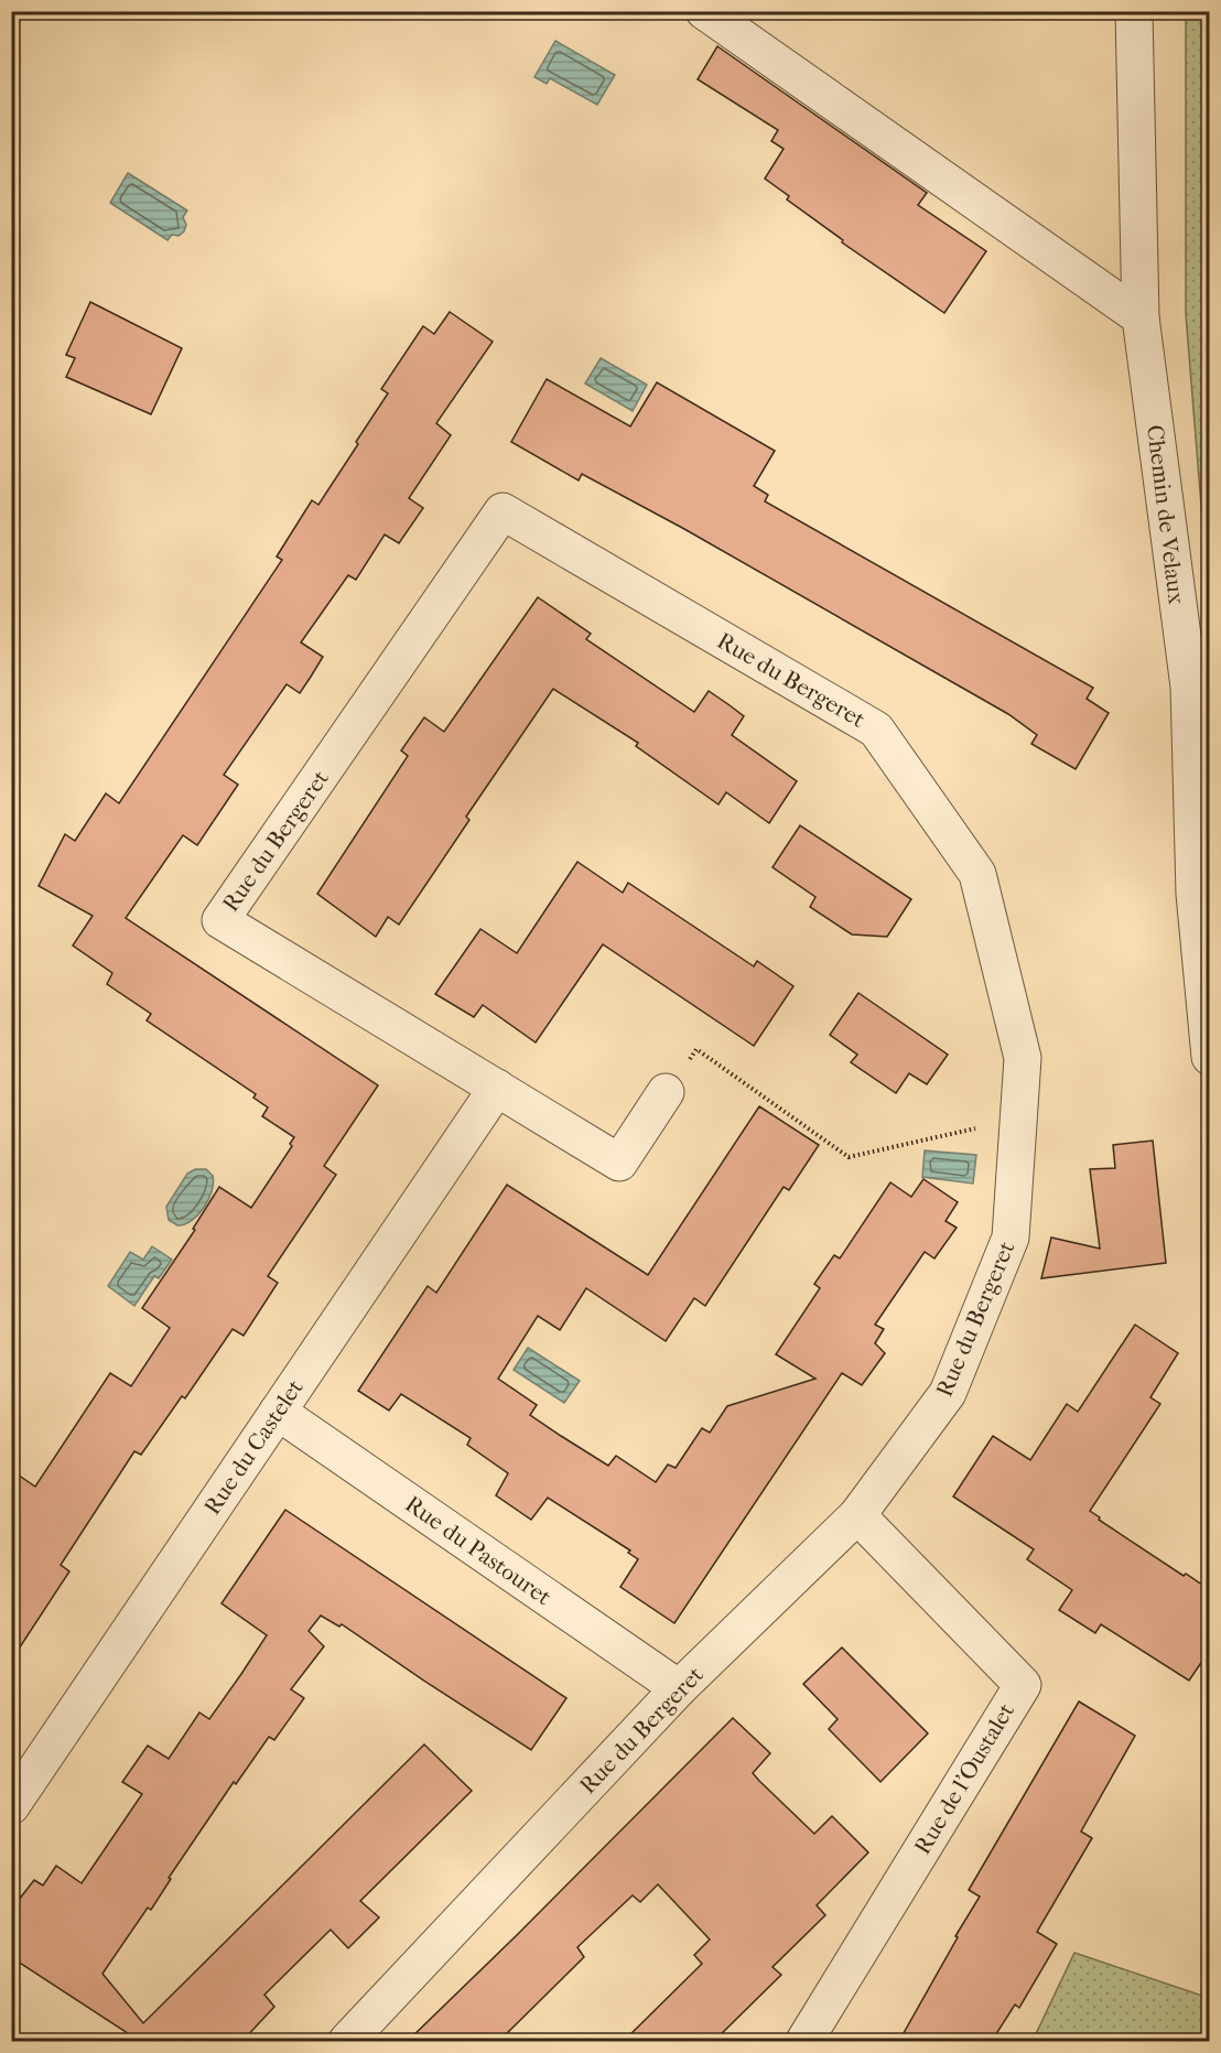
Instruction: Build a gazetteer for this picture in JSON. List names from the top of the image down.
{
  "streets": {
    "street": [
      "Chemin de Velaux",
      "Rue du Bergeret",
      "Rue du Castelet",
      "Rue du Pastouret",
      "Rue de l'Oustalet"
    ]
  },
  "crossings": [
    ["Rue du Bergeret", "Rue du Castelet"],
    ["Rue du Bergeret", "Rue du Pastouret"],
    ["Rue du Bergeret", "Rue de l'Oustalet"],
    ["Rue du Castelet", "Rue du Pastouret"]
  ]
}
